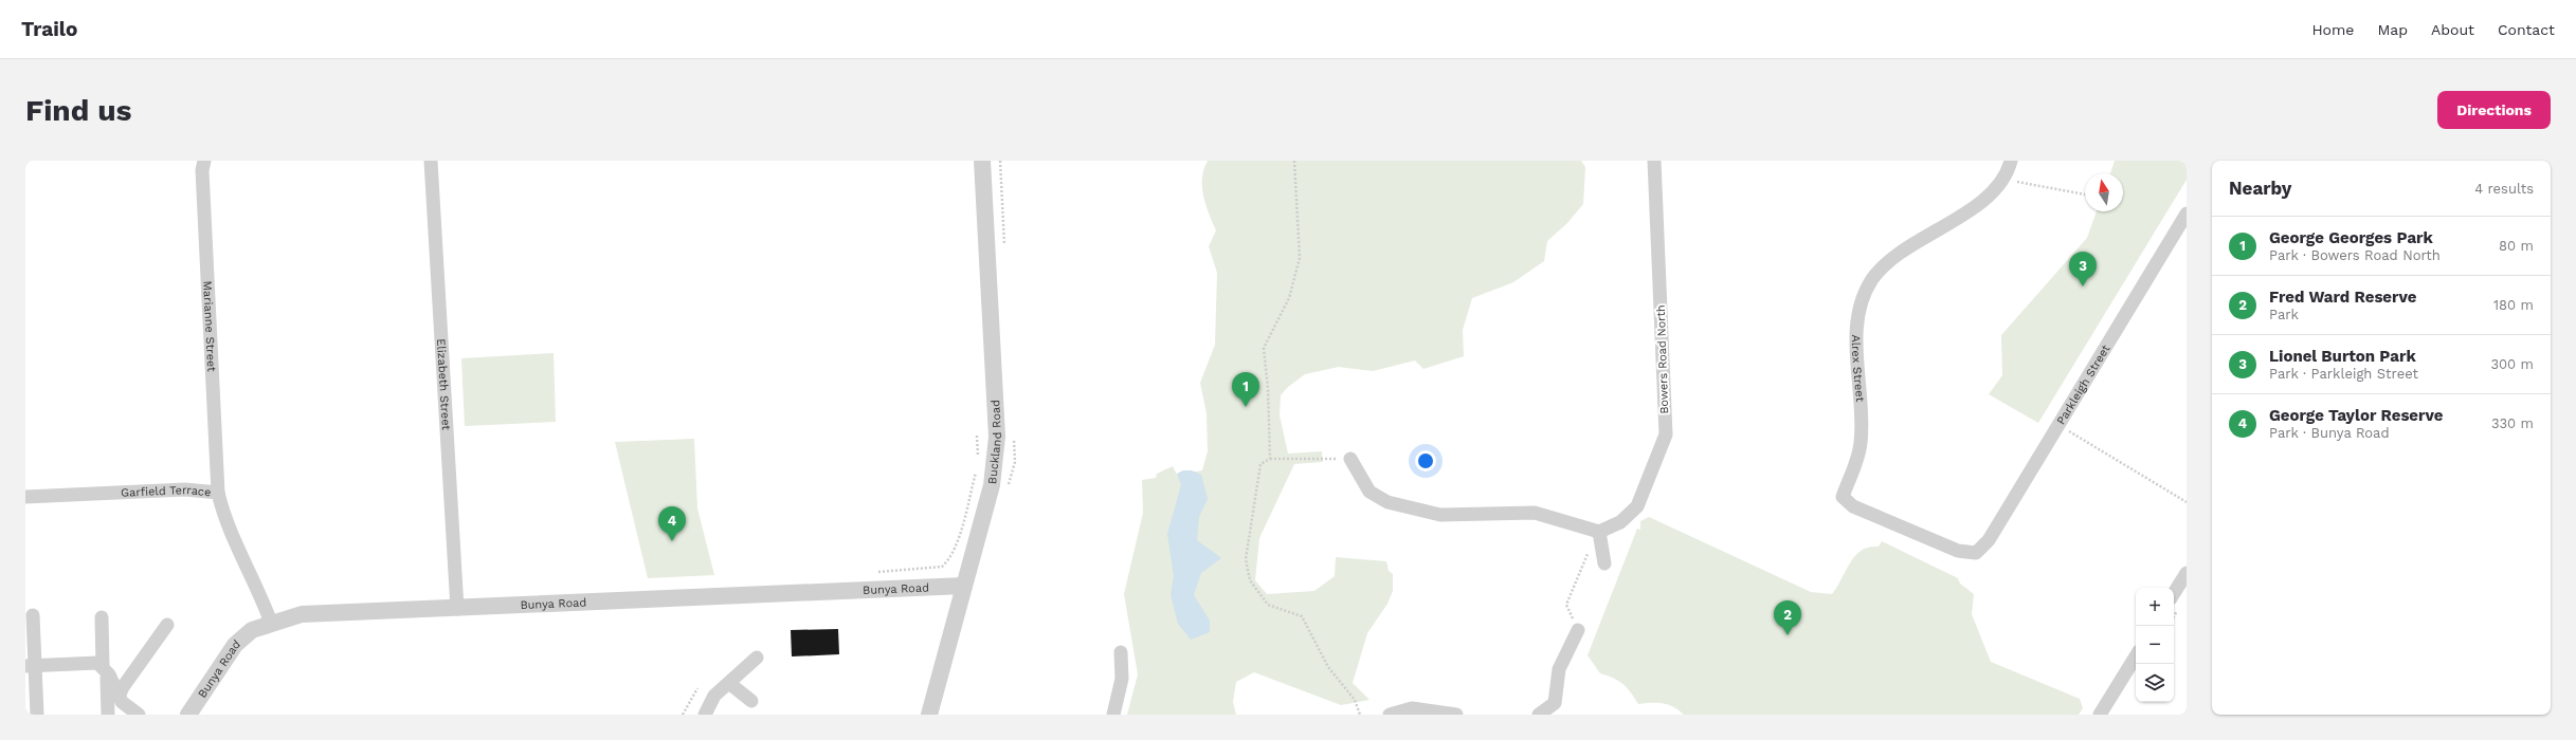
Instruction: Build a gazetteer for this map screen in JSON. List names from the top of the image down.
{
  "streets": {
    "street": [
      "Marianne Street",
      "Bowers Road North",
      "Alrex Street",
      "Elizabeth Street",
      "Parkleigh Street",
      "Buckland Road",
      "Garfield Terrace",
      "Bunya Road"
    ]
  },
  "crossings": [
    ["Marianne Street", "Garfield Terrace"],
    ["Alrex Street", "Parkleigh Street"],
    ["Elizabeth Street", "Bunya Road"],
    ["Buckland Road", "Bunya Road"],
    ["Garfield Terrace", "Bunya Road"]
  ],
  "north": "top",
  "page": {
    "header": "Trailo",
    "nav": [
      "Home",
      "Map",
      "About",
      "Contact"
    ],
    "buttons": "Directions",
    "title": "Find us",
    "heading": ["Nearby", "4 results"],
    "list": [
      {
        "mark": "1",
        "name": "George Georges Park",
        "note": "Park · Bowers Road North",
        "value": "80 m"
      },
      {
        "mark": "2",
        "name": "Fred Ward Reserve",
        "note": "Park",
        "value": "180 m"
      },
      {
        "mark": "3",
        "name": "Lionel Burton Park",
        "note": "Park · Parkleigh Street",
        "value": "300 m"
      },
      {
        "mark": "4",
        "name": "George Taylor Reserve",
        "note": "Park · Bunya Road",
        "value": "330 m"
      }
    ],
    "pins": [
      "3",
      "1",
      "4",
      "2"
    ],
    "map_buttons": ["+", "−"]
  }
}
